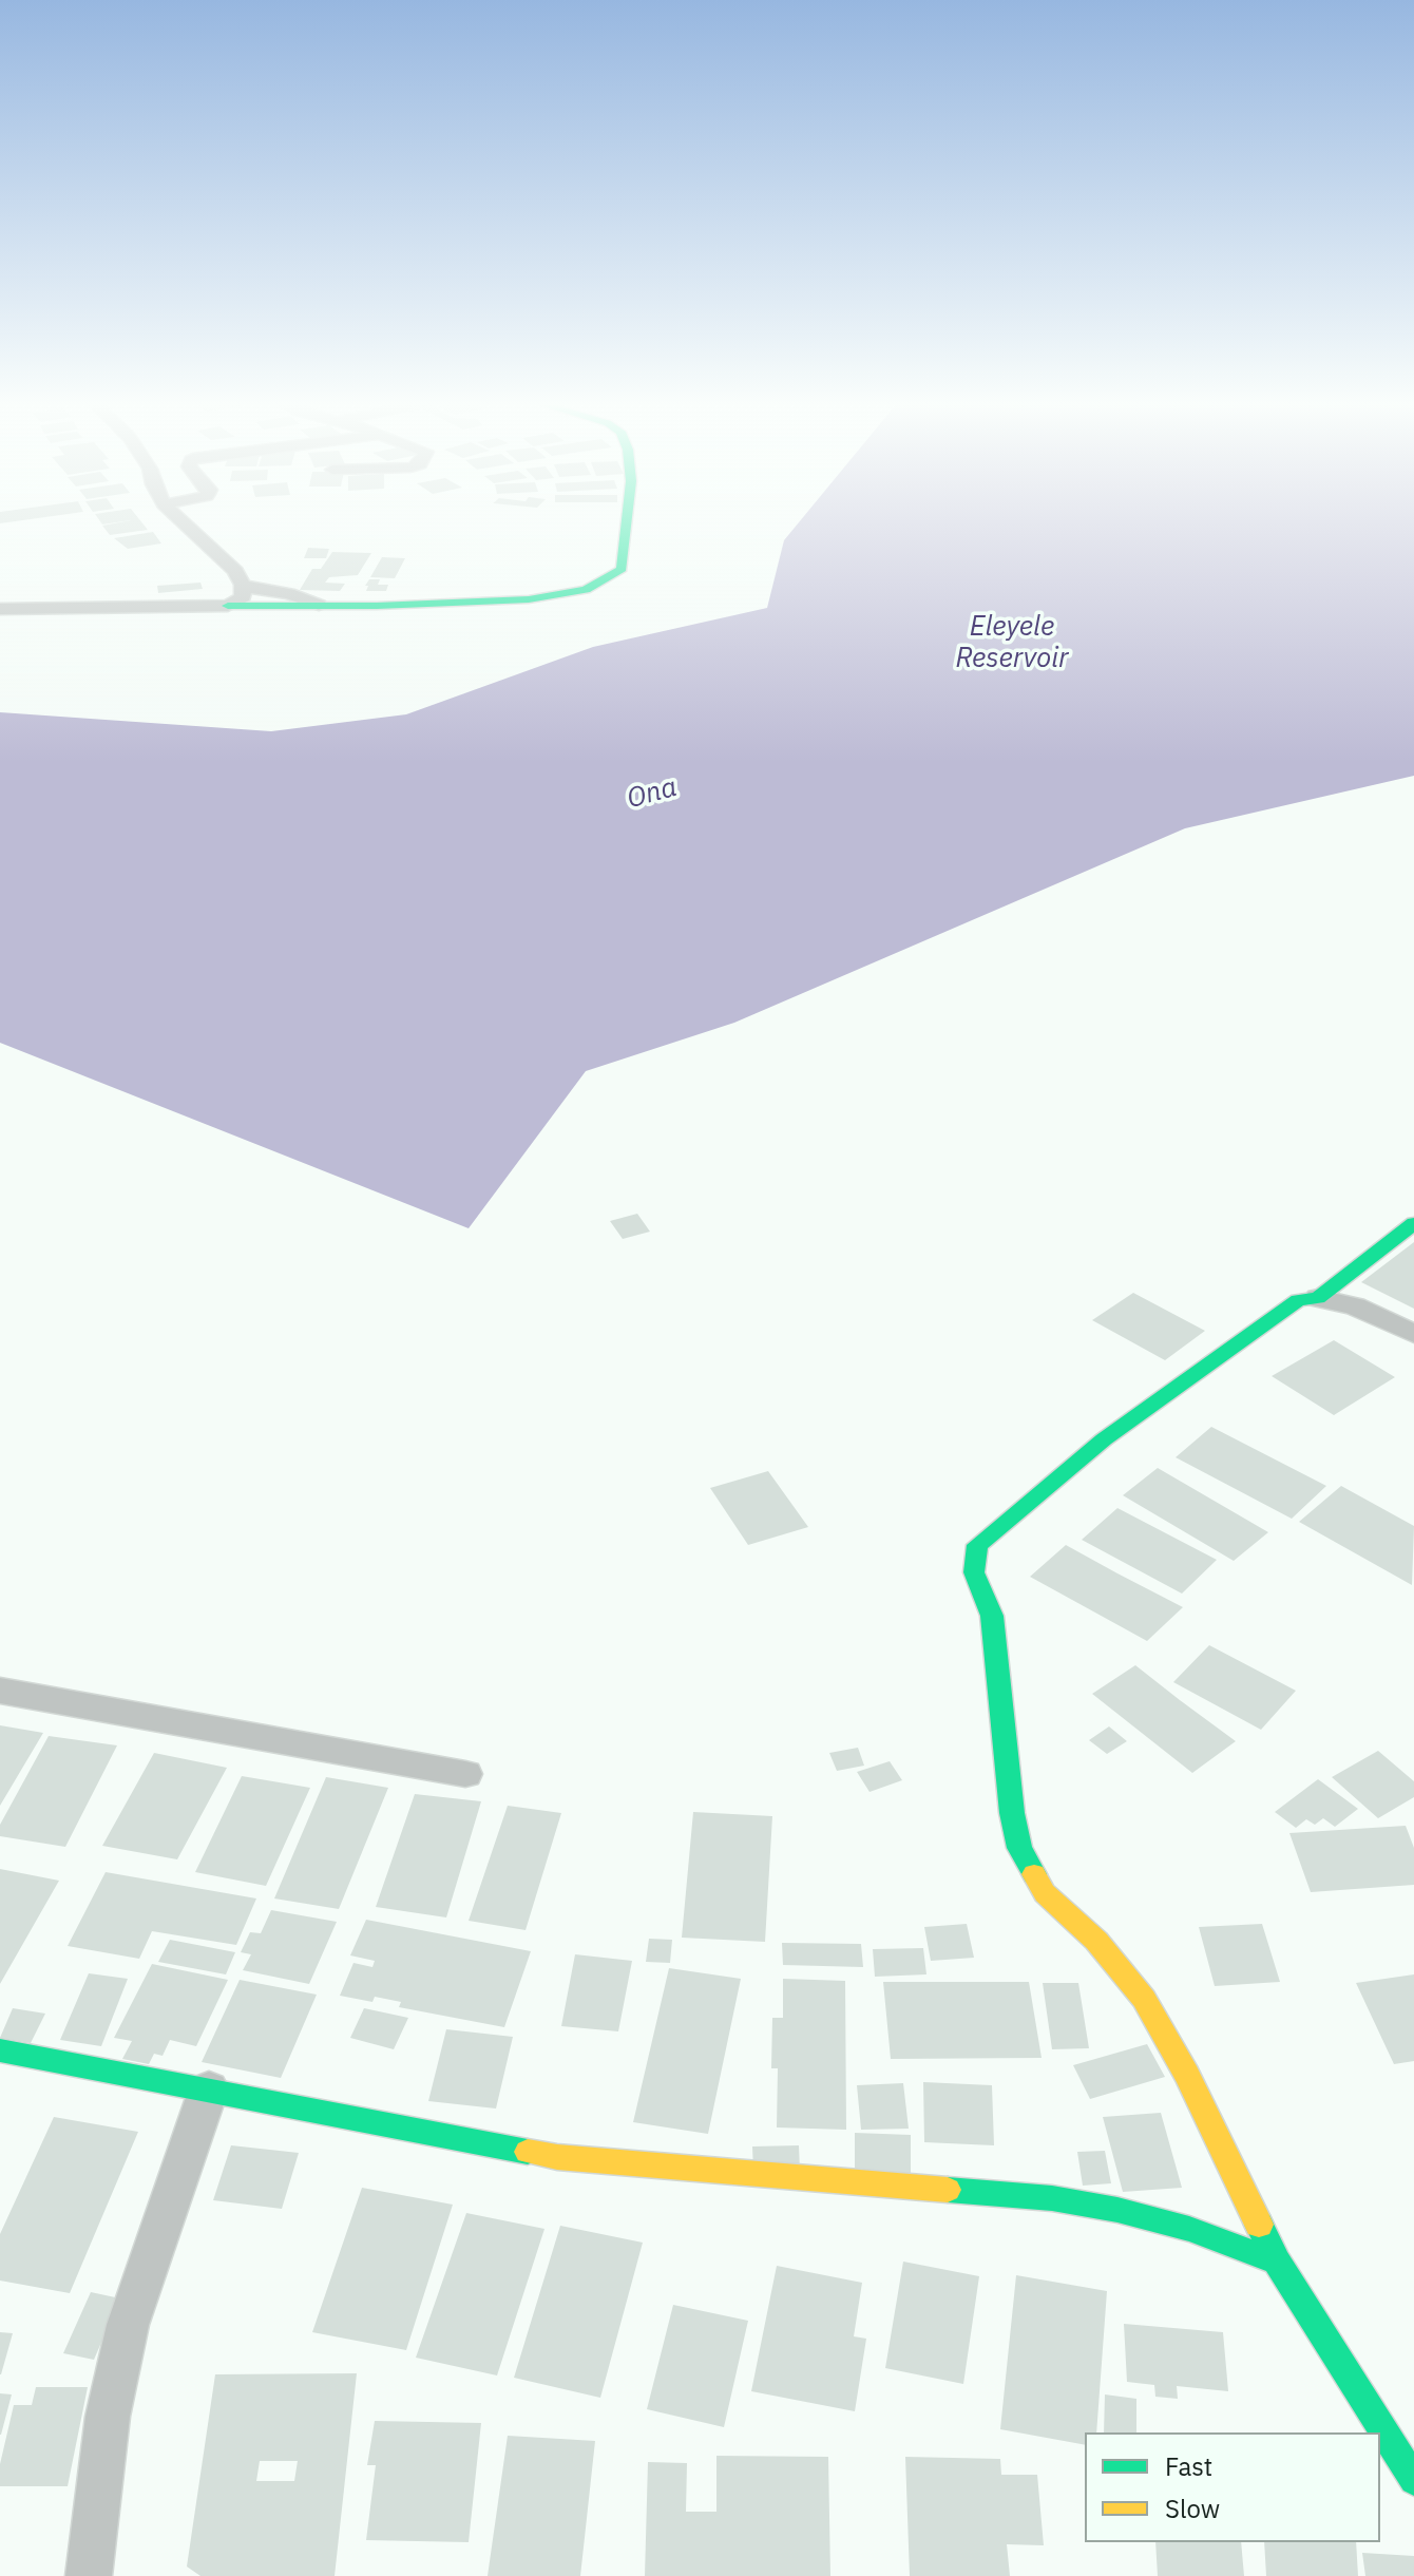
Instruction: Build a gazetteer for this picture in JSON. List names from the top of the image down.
{
  "water": ["Eleyele Reservoir", "Ona"],
  "legend": ["Fast", "Slow"]
}
